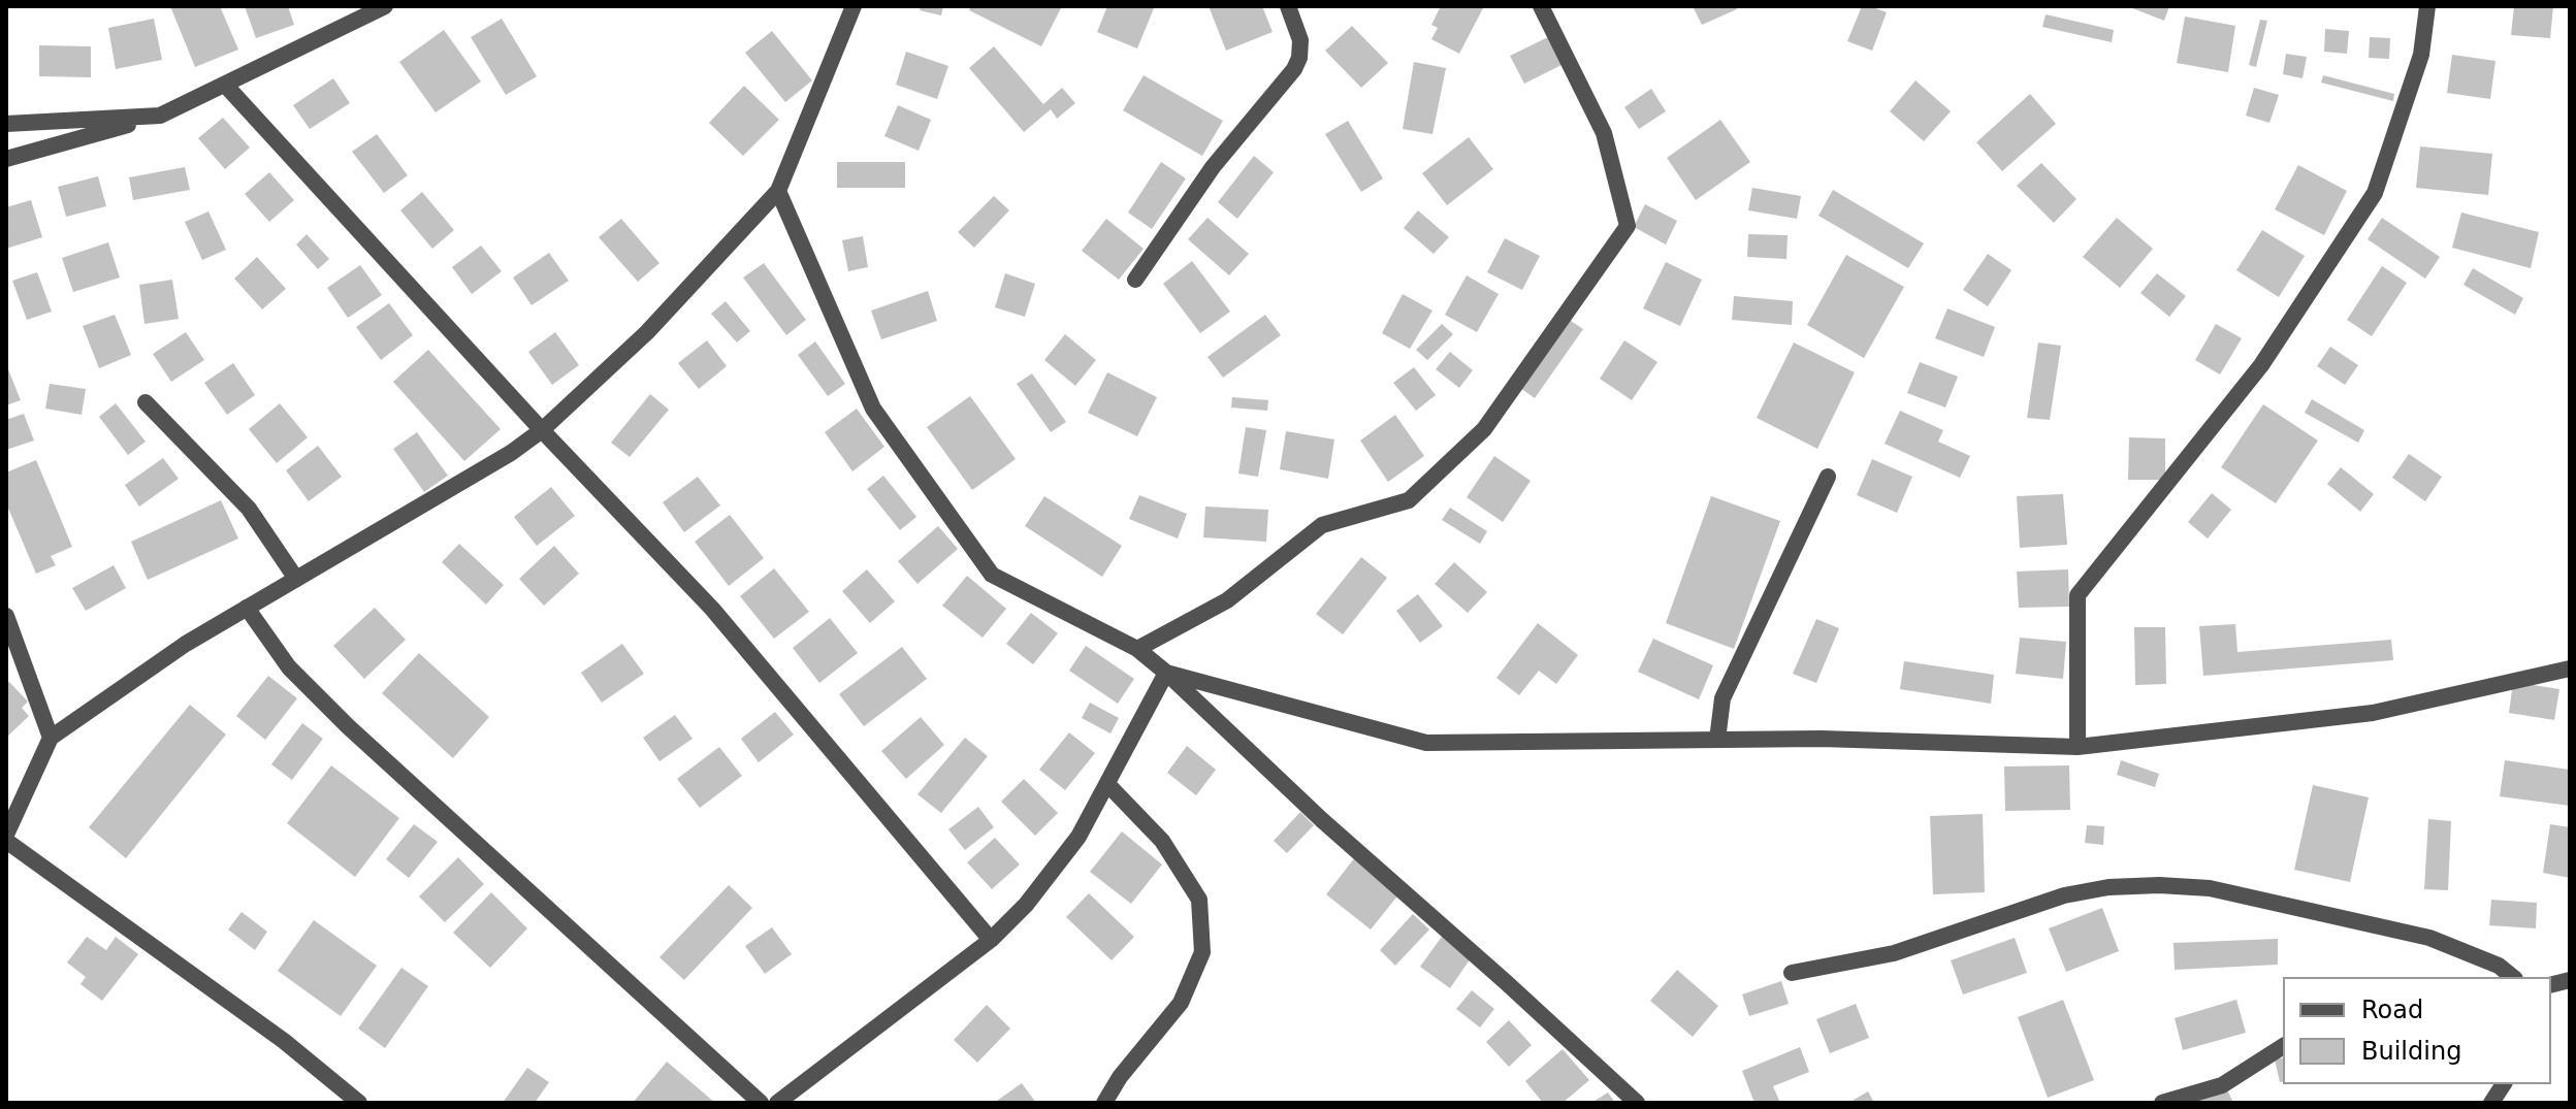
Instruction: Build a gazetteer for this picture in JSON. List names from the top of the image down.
{
  "legend": ["Road", "Building"]
}
